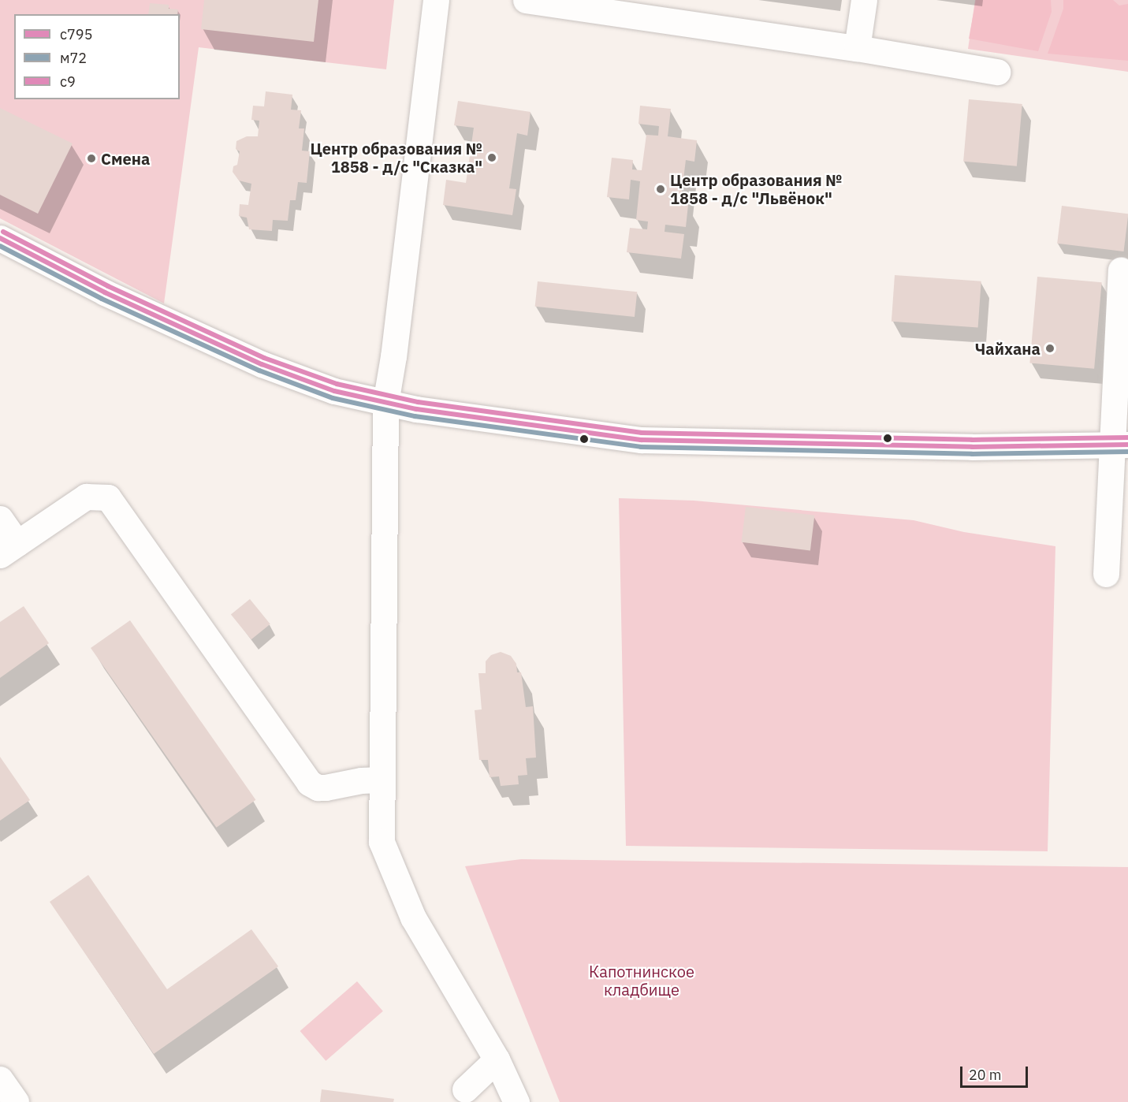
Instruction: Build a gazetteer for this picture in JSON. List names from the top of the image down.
{
  "parks": ["Капотнинское кладбище"],
  "places": [
    "Центр образования № 1858 - д/с \"Сказка\"",
    "Смена",
    "Центр образования № 1858 - д/с \"Львёнок\"",
    "Чайхана"
  ],
  "lines": ["transit line с9", "transit line с795", "transit line м72"],
  "legend": ["с795", "м72", "с9"],
  "scale_bar": "20 m"
}
